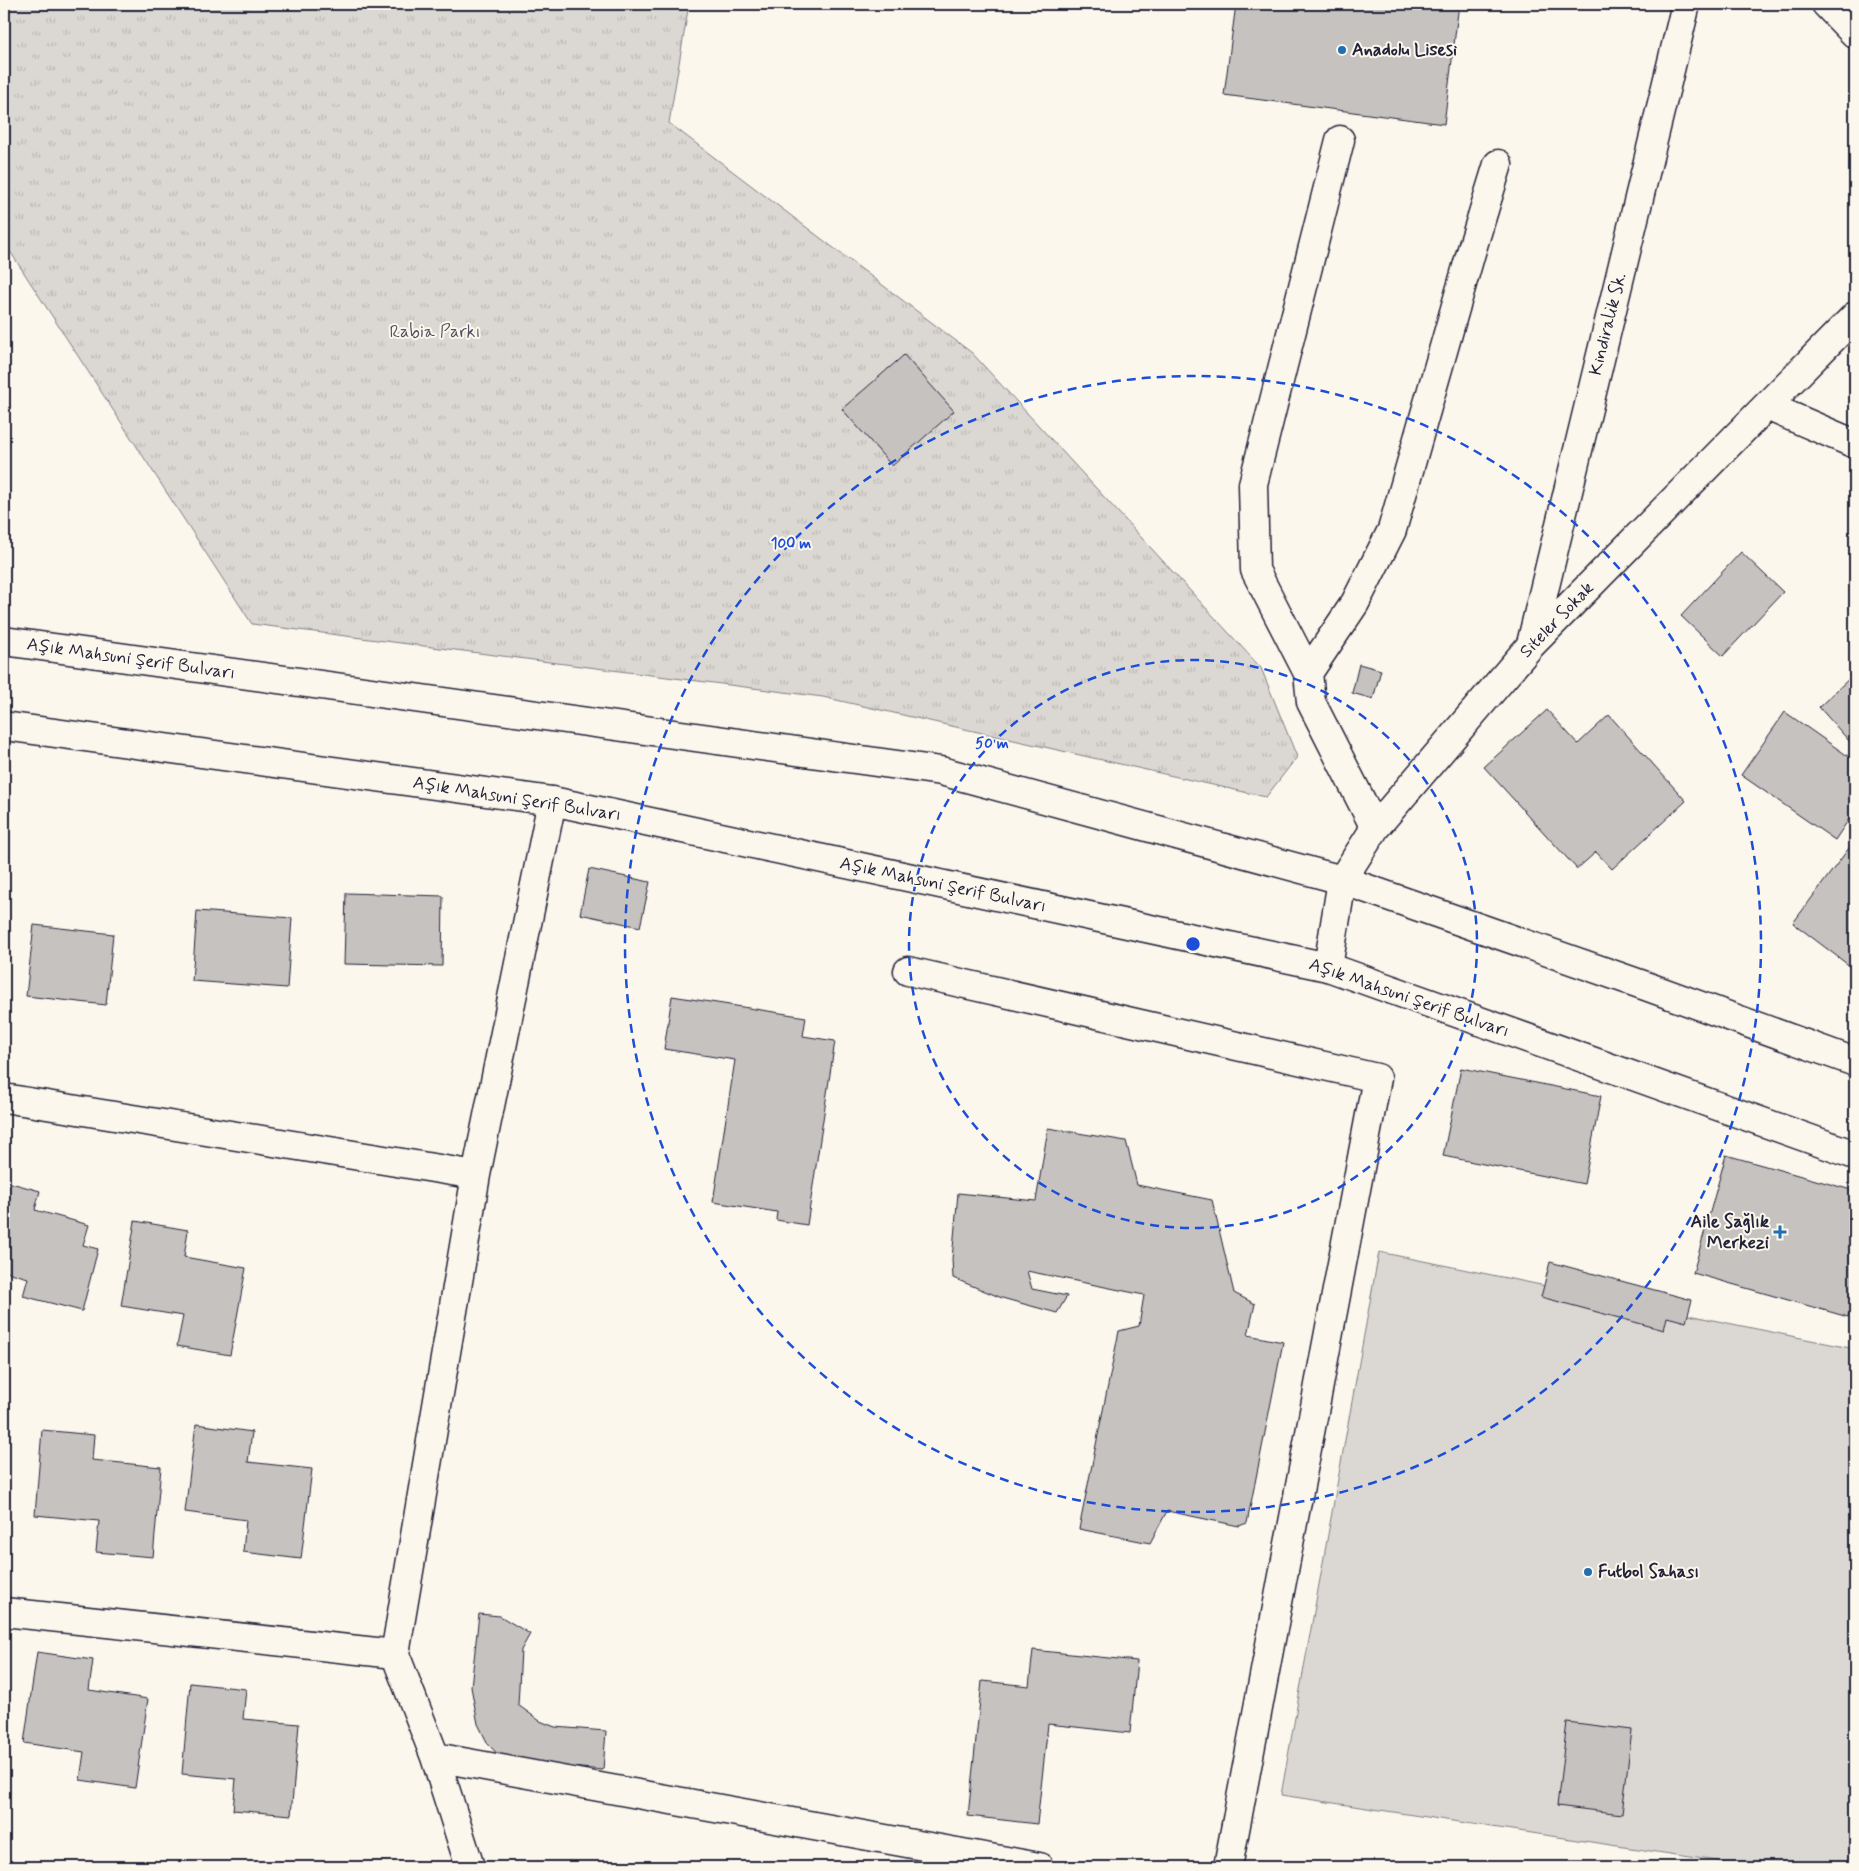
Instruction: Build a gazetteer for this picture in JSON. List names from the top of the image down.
{
  "streets": {
    "street": ["Kindiralik Sk.", "Siteler Sokak", "Aşık Mahsuni Şerif Bulvarı"]
  },
  "crossings": [
    ["Kindiralik Sk.", "Siteler Sokak"],
    ["Siteler Sokak", "Aşık Mahsuni Şerif Bulvarı"]
  ],
  "parks": ["Rabia Parkı"],
  "places": {
    "other": ["Anadolu Lisesi", "Futbol Sahası"],
    "health": ["Aile Sağlık Merkezi"]
  },
  "rings": ["100 m", "50 m"]
}
